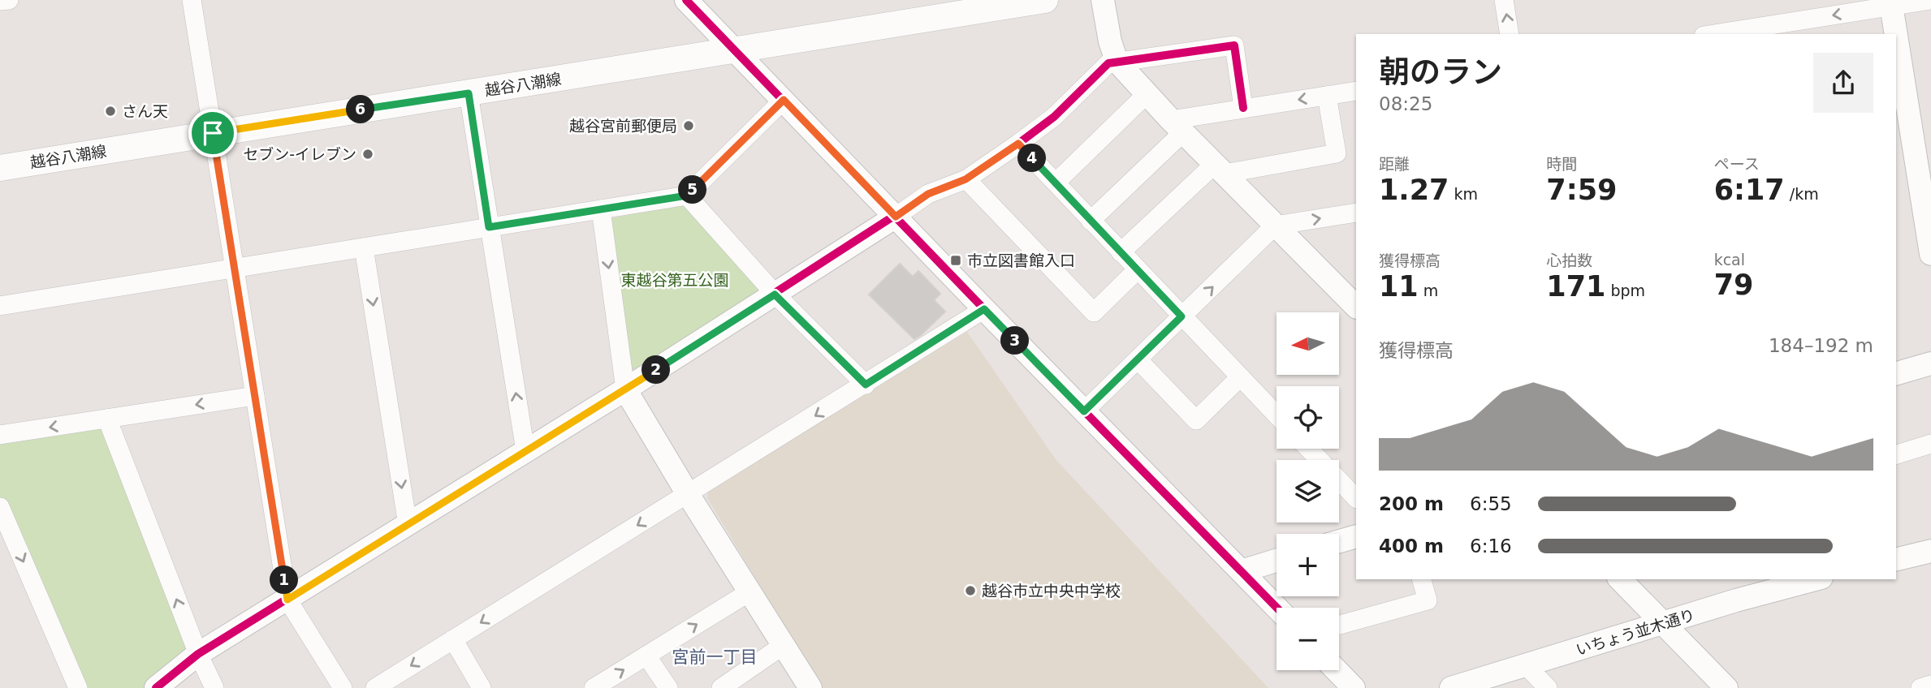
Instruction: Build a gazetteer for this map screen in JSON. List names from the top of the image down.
{
  "streets": {
    "main road": ["越谷八潮線"],
    "street": ["いちょう並木通り"]
  },
  "districts": ["宮前一丁目"],
  "parks": ["東越谷第五公園"],
  "places": {
    "other": [
      "さん天",
      "越谷宮前郵便局",
      "セブン-イレブン",
      "越谷市立中央中学校"
    ],
    "transit": ["市立図書館入口"]
  },
  "north": "left",
  "page": {
    "heading": ["朝のラン", "08:25"],
    "pins": [
      "6",
      "4",
      "5",
      "3",
      "2",
      "1"
    ],
    "stats": [
      ["距離", "1.27 km"],
      ["時間", "7:59"],
      ["ペース", "6:17 /km"],
      ["獲得標高", "11 m"],
      ["心拍数", "171 bpm"],
      ["kcal", "79"]
    ],
    "map_buttons": ["+", "−"],
    "chart": ["獲得標高", "184–192 m"],
    "list": [
      {
        "name": "200 m",
        "note": "6:55"
      },
      {
        "name": "400 m",
        "note": "6:16"
      }
    ]
  }
}
